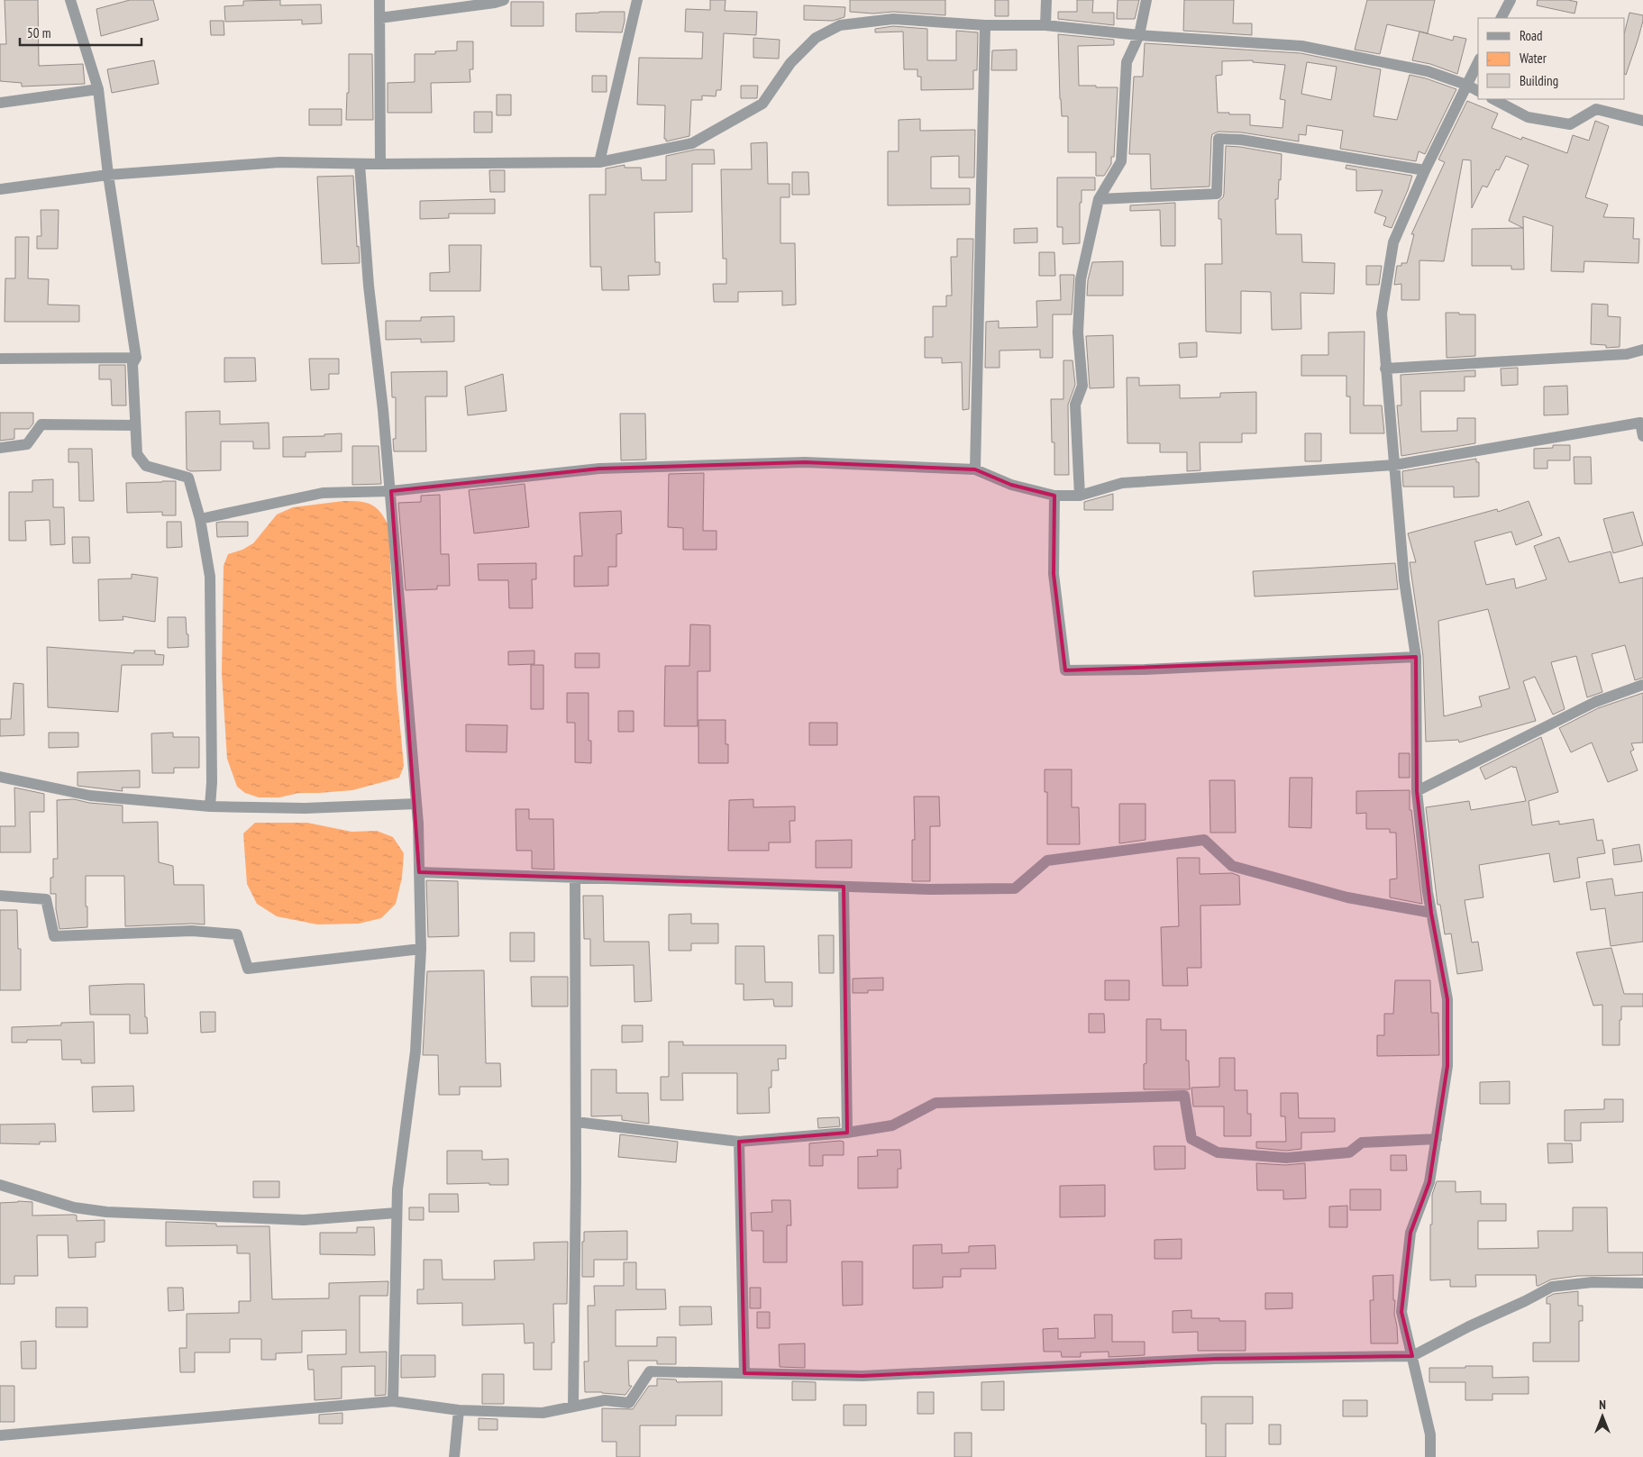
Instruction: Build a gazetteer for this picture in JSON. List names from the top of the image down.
{
  "legend": ["Road", "Water", "Building"],
  "scale_bar": "50 m",
  "north": "top"
}
